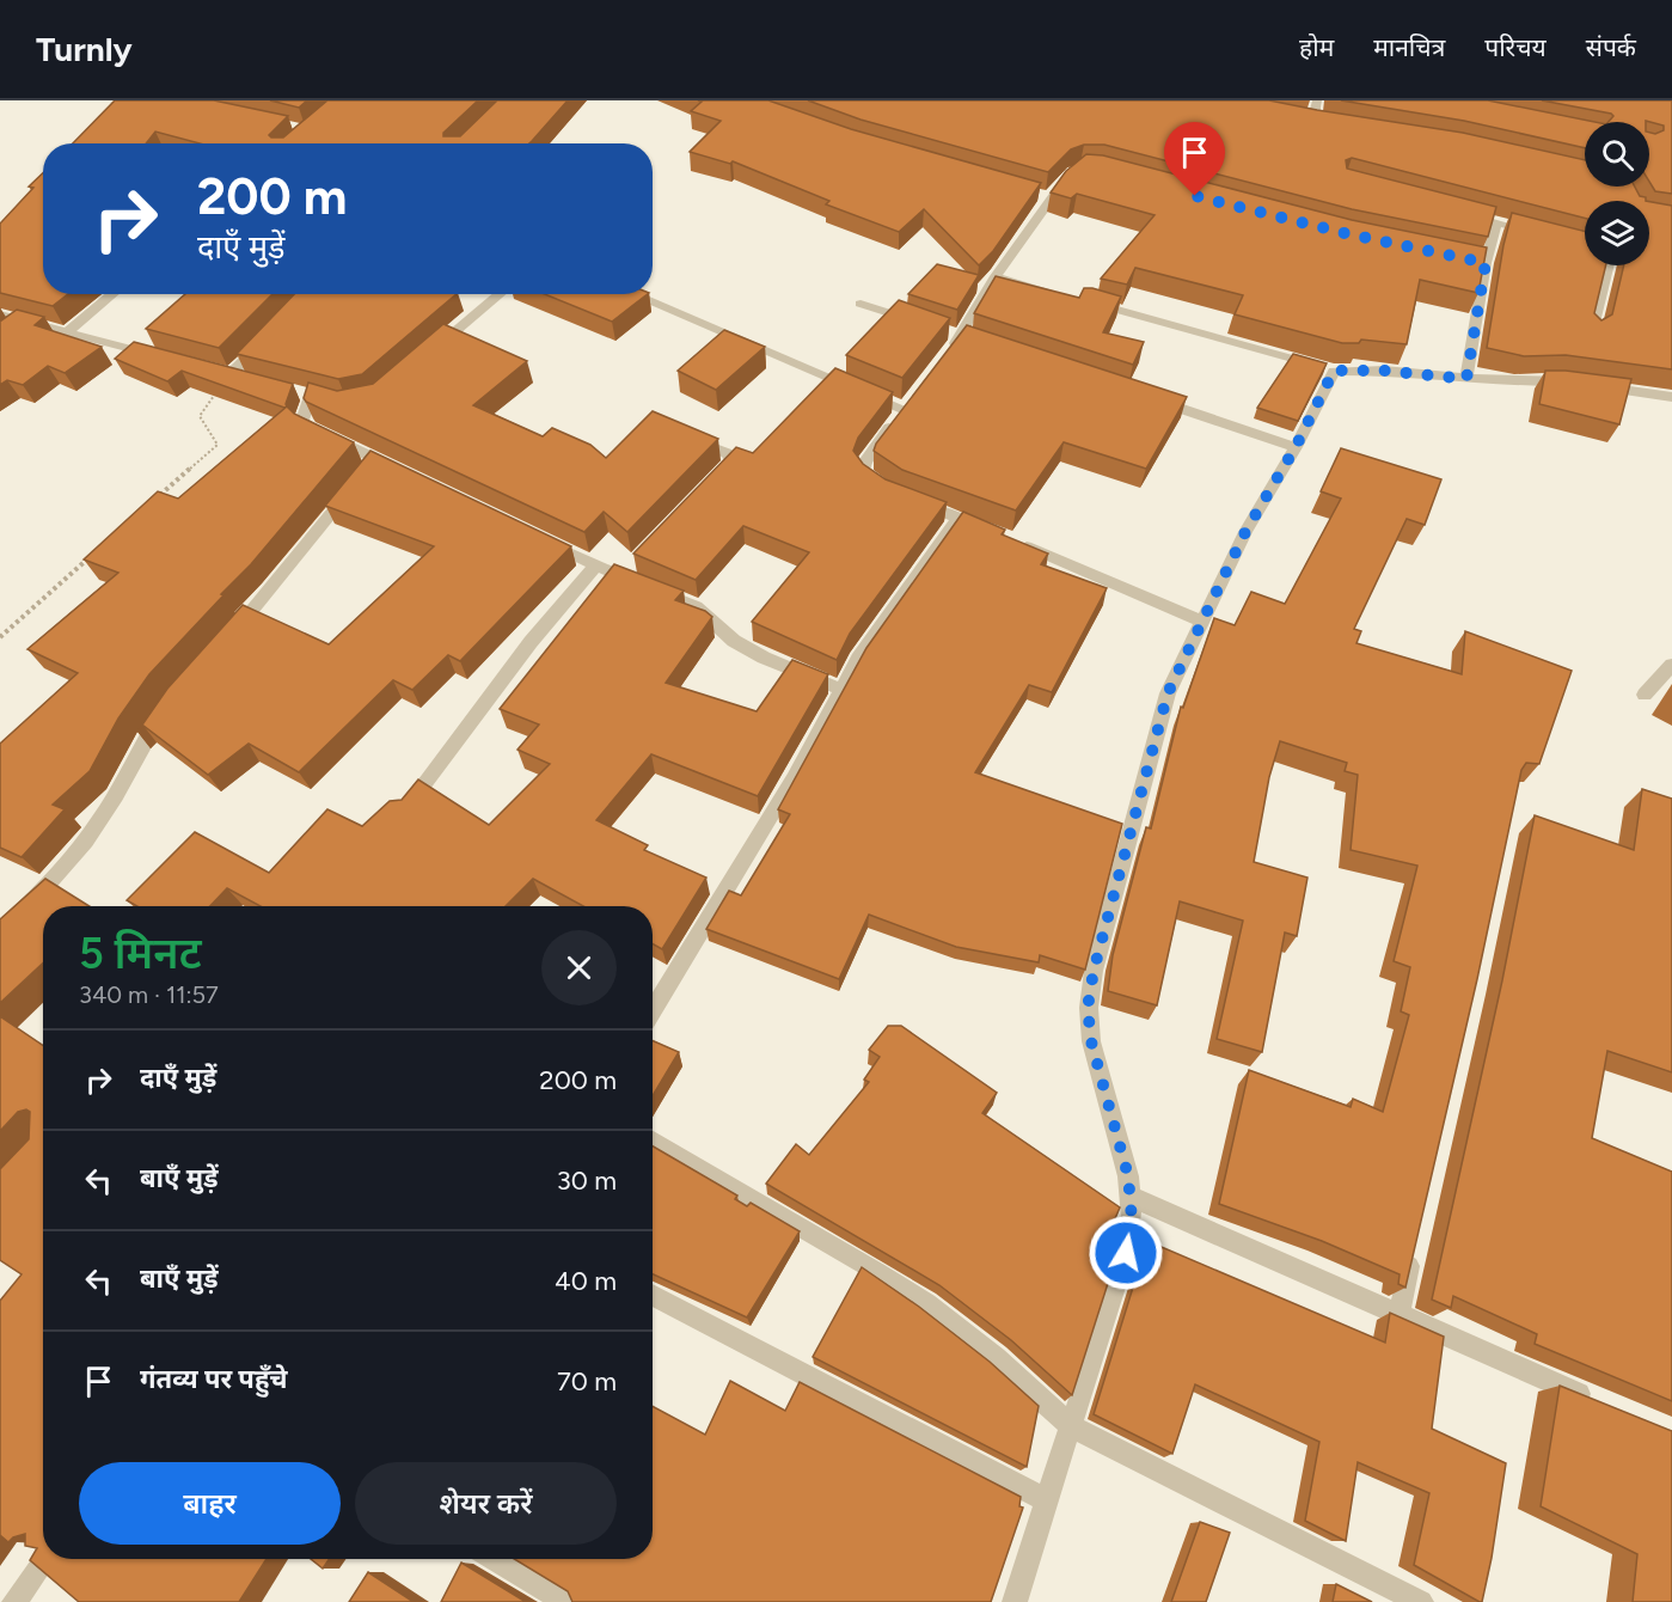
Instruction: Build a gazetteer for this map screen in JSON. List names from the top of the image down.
{
  "page": {
    "header": "Turnly",
    "nav": [
      "होम",
      "मानचित्र",
      "परिचय",
      "संपर्क"
    ],
    "turn": ["200 m", "दाएँ मुड़ें"],
    "heading": ["5 मिनट", "340 m · 11:57"],
    "list": [
      {
        "name": "दाएँ मुड़ें",
        "value": "200 m"
      },
      {
        "name": "बाएँ मुड़ें",
        "value": "30 m"
      },
      {
        "name": "बाएँ मुड़ें",
        "value": "40 m"
      },
      {
        "name": "गंतव्य पर पहुँचे",
        "value": "70 m"
      }
    ],
    "buttons": ["बाहर", "शेयर करें"]
  }
}
